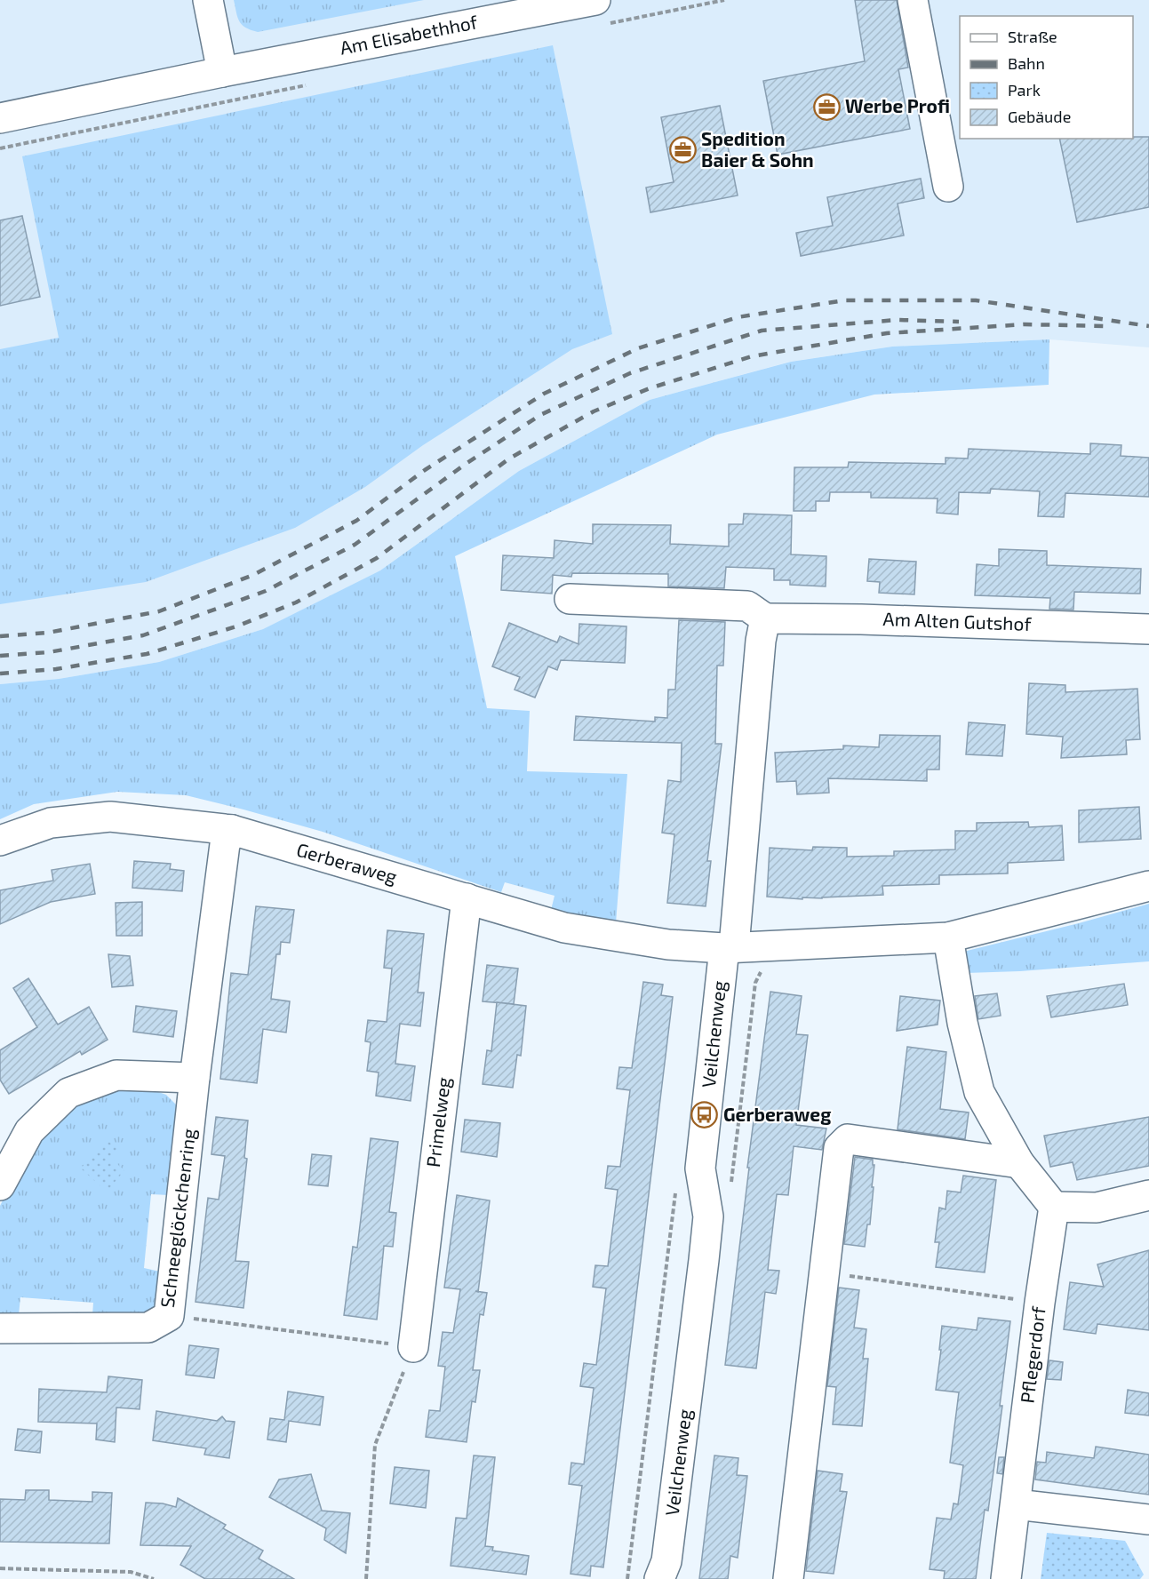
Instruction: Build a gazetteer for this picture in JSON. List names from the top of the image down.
{
  "streets": {
    "street": [
      "Am Elisabethhof",
      "Am Alten Gutshof",
      "Gerberaweg",
      "Veilchenweg",
      "Primelweg",
      "Schneeglöckchenring",
      "Pflegerdorf"
    ]
  },
  "crossings": [
    ["Gerberaweg", "Veilchenweg"],
    ["Gerberaweg", "Primelweg"],
    ["Gerberaweg", "Schneeglöckchenring"]
  ],
  "places": {
    "office": ["Werbe Profi", "Spedition Baier & Sohn"],
    "bus stop": ["Gerberaweg"]
  },
  "legend": [
    "Straße",
    "Bahn",
    "Park",
    "Gebäude"
  ]
}
